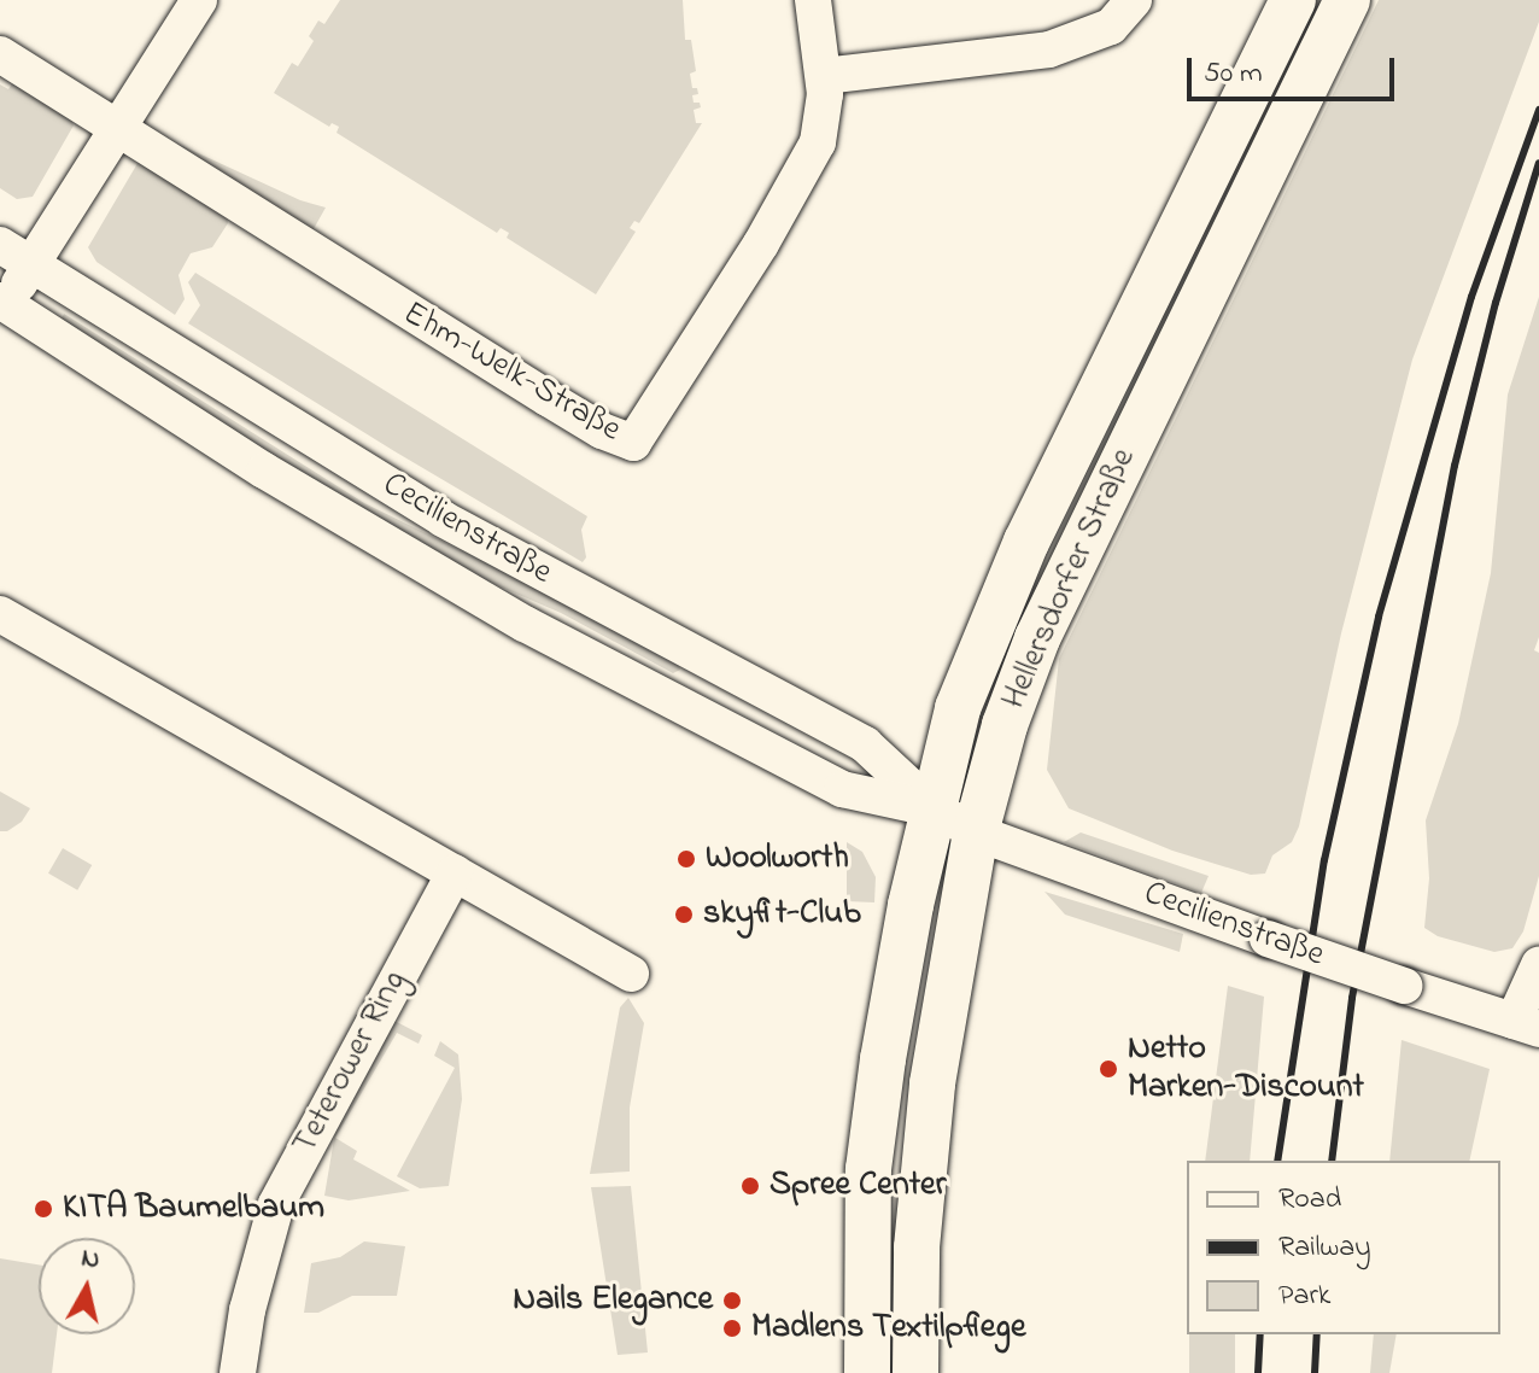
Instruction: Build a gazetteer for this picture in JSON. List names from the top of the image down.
{
  "streets": {
    "main road": ["Hellersdorfer Straße"],
    "street": ["Ehm-Welk-Straße", "Cecilienstraße", "Teterower Ring"]
  },
  "crossings": [
    ["Cecilienstraße", "Hellersdorfer Straße"]
  ],
  "places": [
    "Woolworth",
    "skyfit-Club",
    "Netto Marken-Discount",
    "Spree Center",
    "KITA Baumelbaum",
    "Nails Elegance",
    "Madlens Textilpflege"
  ],
  "legend": ["Road", "Railway", "Park"],
  "scale_bar": "50 m",
  "north": "top"
}
